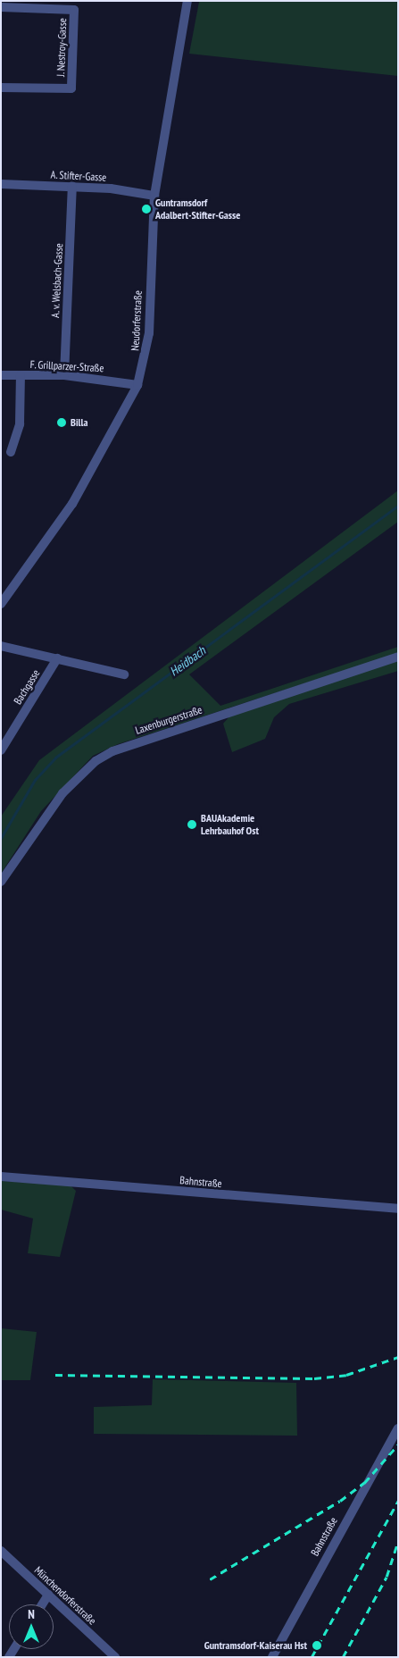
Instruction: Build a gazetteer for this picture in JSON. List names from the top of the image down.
{
  "streets": {
    "street": [
      "J. Nestroy-Gasse",
      "A. Stifter-Gasse",
      "A. v. Welsbach-Gasse",
      "Neudorferstraße",
      "F. Grillparzer-Straße",
      "Bachgasse",
      "Laxenburgerstraße",
      "Bahnstraße",
      "Münchendorferstraße"
    ]
  },
  "crossings": [
    ["A. Stifter-Gasse", "A. v. Welsbach-Gasse"],
    ["A. Stifter-Gasse", "Neudorferstraße"],
    ["A. v. Welsbach-Gasse", "F. Grillparzer-Straße"],
    ["Neudorferstraße", "F. Grillparzer-Straße"]
  ],
  "water": ["Heidbach"],
  "places": [
    "Guntramsdorf Adalbert-Stifter-Gasse",
    "Billa",
    "BAUAkademie Lehrbauhof Ost",
    "Guntramsdorf-Kaiserau Hst"
  ],
  "north": "top"
}
